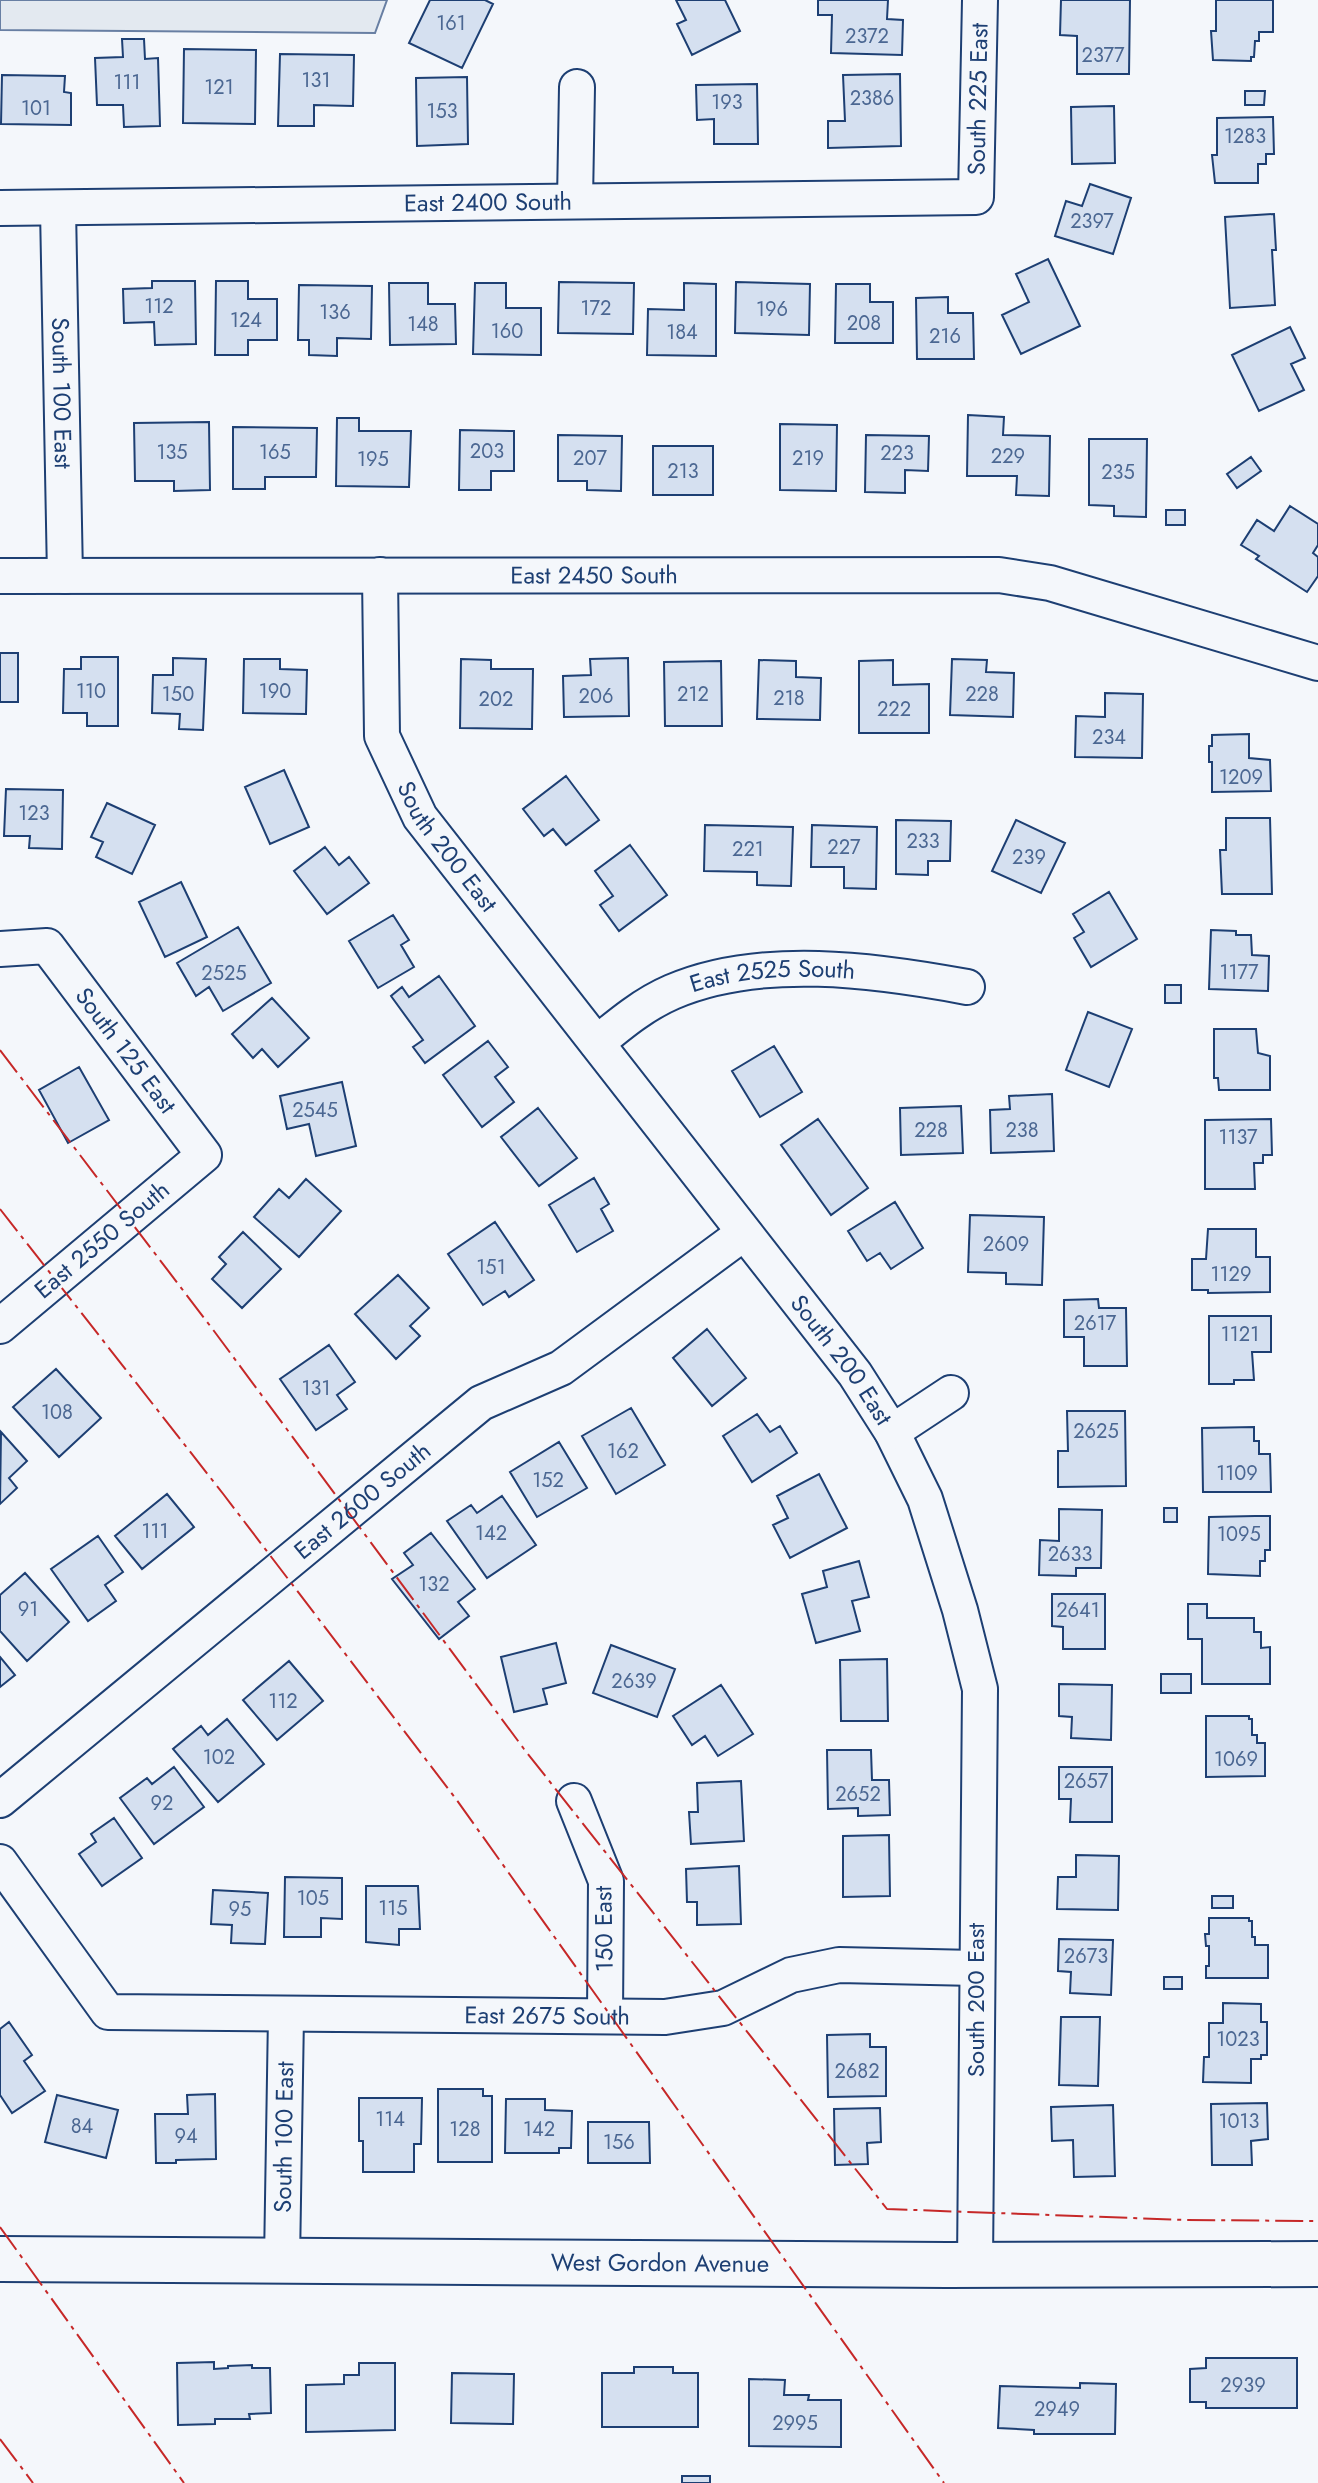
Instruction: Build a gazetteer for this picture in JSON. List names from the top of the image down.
{
  "streets": {
    "main road": ["West Gordon Avenue"],
    "street": [
      "South 225 East",
      "East 2400 South",
      "South 100 East",
      "East 2450 South",
      "South 200 East",
      "East 2525 South",
      "South 125 East",
      "East 2550 South",
      "East 2600 South",
      "150 East",
      "East 2675 South"
    ]
  },
  "crossings": [
    ["South 225 East", "East 2400 South"],
    ["East 2400 South", "South 100 East"],
    ["South 100 East", "East 2450 South"],
    ["South 100 East", "East 2675 South"],
    ["South 100 East", "West Gordon Avenue"],
    ["East 2450 South", "South 200 East"],
    ["South 200 East", "East 2525 South"],
    ["South 200 East", "East 2600 South"],
    ["South 200 East", "East 2675 South"],
    ["South 200 East", "West Gordon Avenue"],
    ["South 125 East", "East 2550 South"],
    ["150 East", "East 2675 South"]
  ],
  "house_numbers": [
    "161",
    "2372",
    "2377",
    "131",
    "111",
    "121",
    "2386",
    "193",
    "101",
    "153",
    "1283",
    "2397",
    "112",
    "172",
    "196",
    "136",
    "124",
    "208",
    "148",
    "160",
    "184",
    "216",
    "203",
    "135",
    "165",
    "223",
    "229",
    "207",
    "219",
    "195",
    "213",
    "235",
    "110",
    "190",
    "150",
    "212",
    "228",
    "206",
    "218",
    "202",
    "222",
    "234",
    "1209",
    "123",
    "233",
    "227",
    "221",
    "239",
    "1177",
    "2525",
    "2545",
    "228",
    "238",
    "1137",
    "2609",
    "151",
    "1129",
    "2617",
    "1121",
    "131",
    "108",
    "2625",
    "162",
    "1109",
    "152",
    "111",
    "142",
    "1095",
    "2633",
    "132",
    "91",
    "2641",
    "2639",
    "112",
    "102",
    "1069",
    "2657",
    "2652",
    "92",
    "105",
    "115",
    "95",
    "2673",
    "1023",
    "2682",
    "114",
    "1013",
    "84",
    "128",
    "142",
    "94",
    "156",
    "2939",
    "2949",
    "2995"
  ]
}
